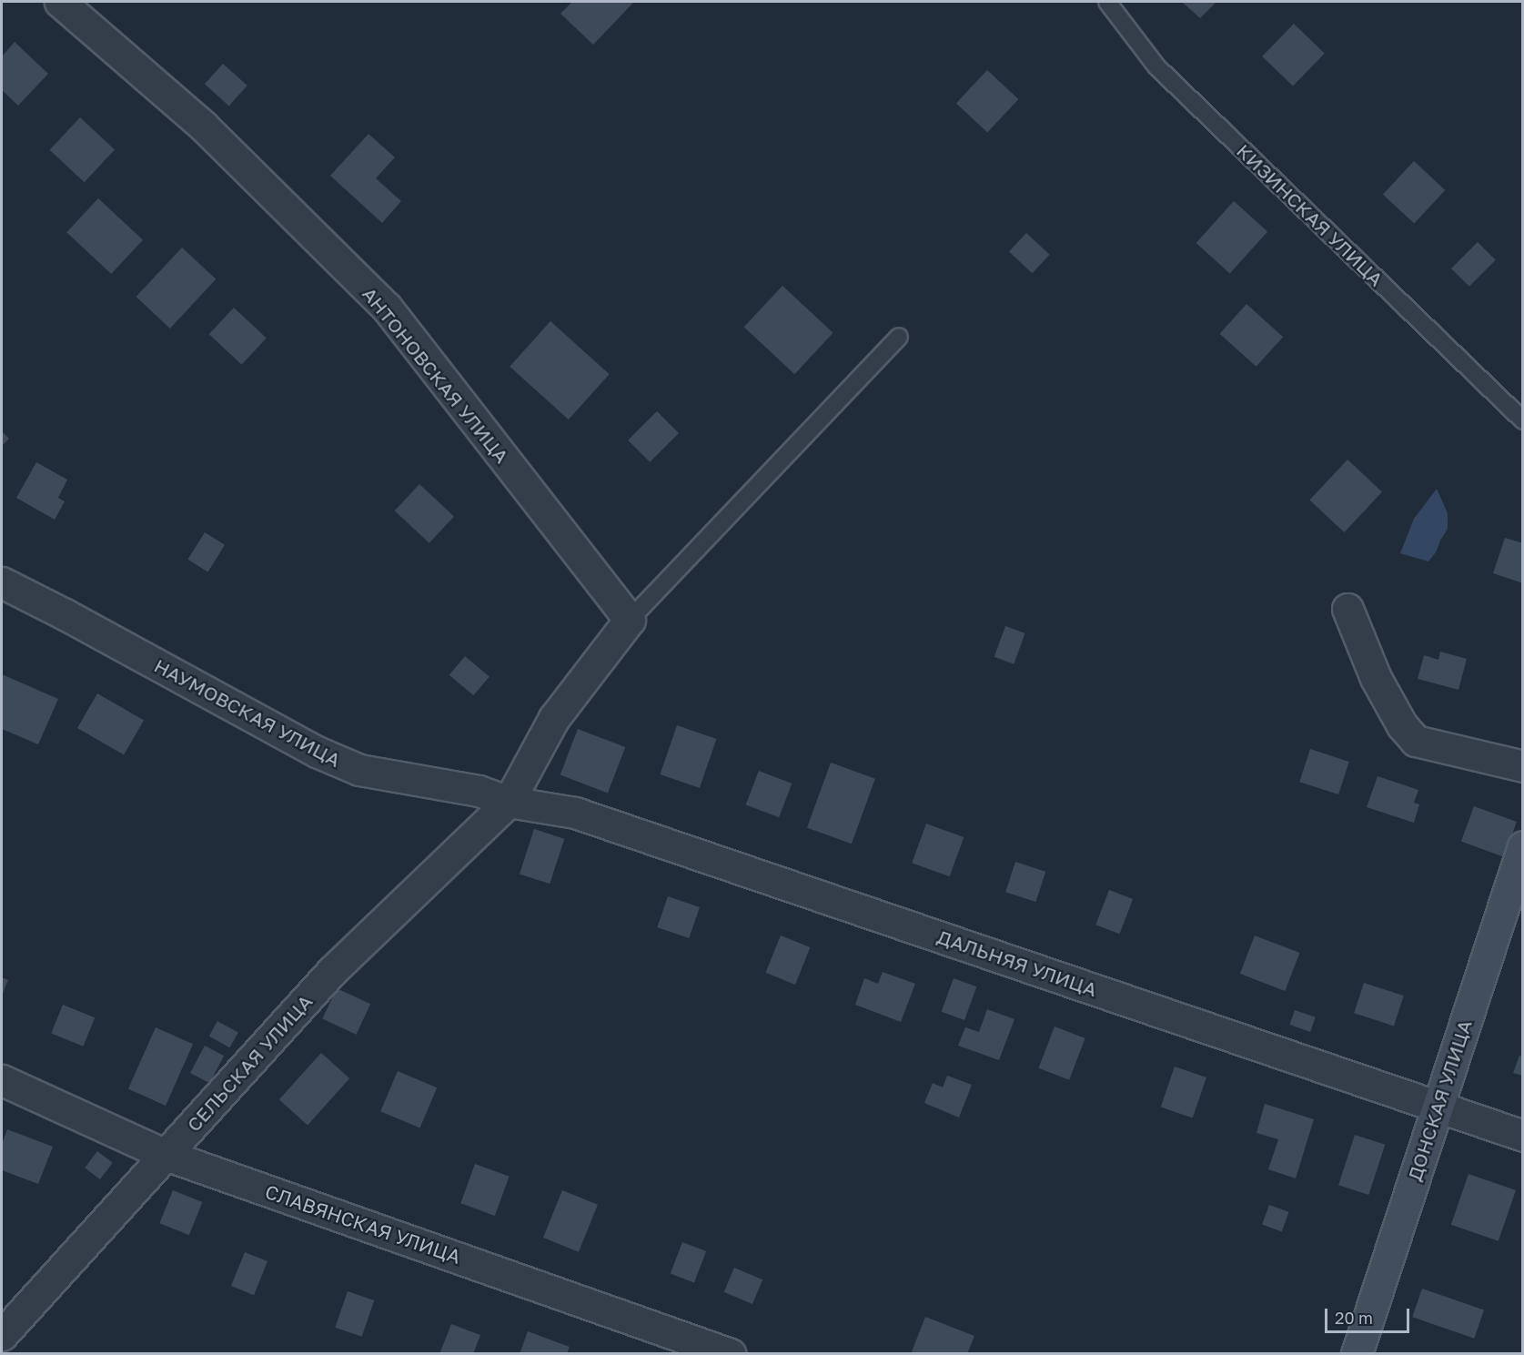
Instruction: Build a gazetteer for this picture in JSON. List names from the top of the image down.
{
  "streets": {
    "street": [
      "АНТОНОВСКАЯ УЛИЦА",
      "НАУМОВСКАЯ УЛИЦА",
      "ДАЛЬНЯЯ УЛИЦА",
      "СЕЛЬСКАЯ УЛИЦА",
      "ДОНСКАЯ УЛИЦА",
      "СЛАВЯНСКАЯ УЛИЦА"
    ],
    "lane": ["КИЗИНСКАЯ УЛИЦА"]
  },
  "crossings": [
    ["НАУМОВСКАЯ УЛИЦА", "ДАЛЬНЯЯ УЛИЦА"],
    ["НАУМОВСКАЯ УЛИЦА", "СЕЛЬСКАЯ УЛИЦА"],
    ["ДАЛЬНЯЯ УЛИЦА", "СЕЛЬСКАЯ УЛИЦА"],
    ["ДАЛЬНЯЯ УЛИЦА", "ДОНСКАЯ УЛИЦА"],
    ["СЕЛЬСКАЯ УЛИЦА", "СЛАВЯНСКАЯ УЛИЦА"]
  ],
  "scale_bar": "20 m"
}
